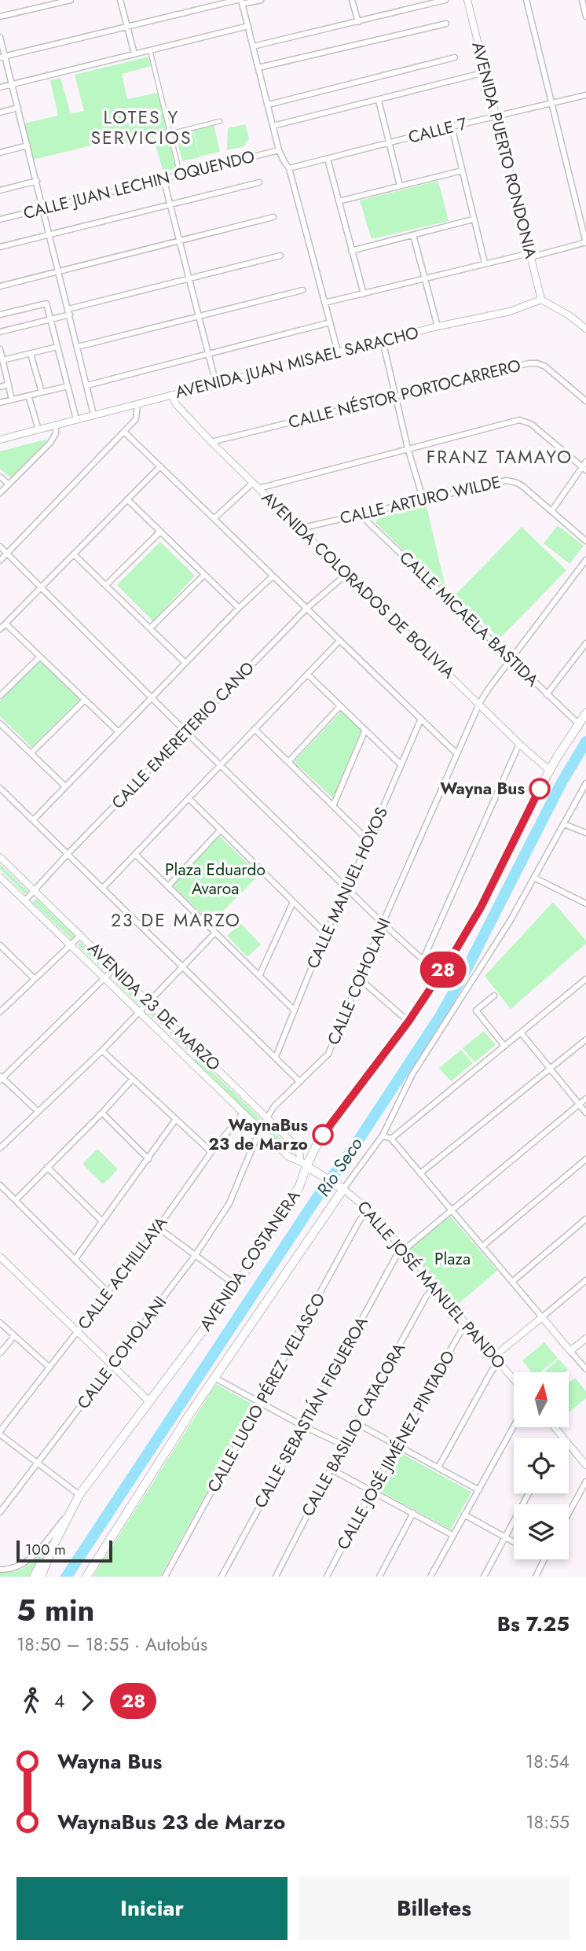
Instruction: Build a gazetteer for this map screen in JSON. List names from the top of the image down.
{
  "streets": {
    "main road": ["AVENIDA COSTANERA", "CALLE JOSÉ MANUEL PANDO"],
    "street": [
      "CALLE 7",
      "AVENIDA PUERTO RONDONIA",
      "CALLE JUAN LECHIN OQUENDO",
      "AVENIDA JUAN MISAEL SARACHO",
      "CALLE NÉSTOR PORTOCARRERO",
      "CALLE ARTURO WILDE",
      "AVENIDA COLORADOS DE BOLIVIA",
      "CALLE MICAELA BASTIDA",
      "CALLE EMERETERIO CANO",
      "CALLE MANUEL HOYOS",
      "CALLE COHOLANI",
      "AVENIDA 23 DE MARZO",
      "CALLE ACHILILAYA",
      "CALLE LUCIO PÉREZ VELASCO",
      "CALLE SEBASTIÁN FIGUEROA",
      "CALLE BASILIO CATACORA",
      "CALLE JOSÉ JIMÉNEZ PINTADO"
    ]
  },
  "crossings": [
    ["CALLE 7", "AVENIDA PUERTO RONDONIA"],
    ["AVENIDA PUERTO RONDONIA", "AVENIDA JUAN MISAEL SARACHO"],
    ["AVENIDA JUAN MISAEL SARACHO", "AVENIDA COLORADOS DE BOLIVIA"],
    ["CALLE NÉSTOR PORTOCARRERO", "AVENIDA COLORADOS DE BOLIVIA"],
    ["CALLE ARTURO WILDE", "AVENIDA COLORADOS DE BOLIVIA"],
    ["CALLE ARTURO WILDE", "CALLE MICAELA BASTIDA"],
    ["AVENIDA COLORADOS DE BOLIVIA", "CALLE EMERETERIO CANO"],
    ["AVENIDA COLORADOS DE BOLIVIA", "CALLE COHOLANI"],
    ["AVENIDA COLORADOS DE BOLIVIA", "AVENIDA COSTANERA"],
    ["CALLE MICAELA BASTIDA", "CALLE COHOLANI"],
    ["CALLE MICAELA BASTIDA", "AVENIDA COSTANERA"],
    ["CALLE EMERETERIO CANO", "AVENIDA 23 DE MARZO"],
    ["CALLE COHOLANI", "AVENIDA 23 DE MARZO"],
    ["AVENIDA 23 DE MARZO", "AVENIDA COSTANERA"],
    ["AVENIDA 23 DE MARZO", "CALLE ACHILILAYA"],
    ["AVENIDA 23 DE MARZO", "CALLE JOSÉ MANUEL PANDO"],
    ["AVENIDA COSTANERA", "CALLE JOSÉ MANUEL PANDO"],
    ["CALLE JOSÉ MANUEL PANDO", "CALLE LUCIO PÉREZ VELASCO"],
    ["CALLE JOSÉ MANUEL PANDO", "CALLE SEBASTIÁN FIGUEROA"],
    ["CALLE JOSÉ MANUEL PANDO", "CALLE BASILIO CATACORA"],
    ["CALLE JOSÉ MANUEL PANDO", "CALLE JOSÉ JIMÉNEZ PINTADO"]
  ],
  "districts": ["LOTES Y SERVICIOS", "FRANZ TAMAYO", "23 DE MARZO"],
  "water": ["Río Seco"],
  "parks": ["Plaza Eduardo Avaroa", "Plaza"],
  "places": ["Wayna Bus", "WaynaBus 23 de Marzo"],
  "lines": ["bus line 28"],
  "scale_bar": "100 m",
  "north": "top",
  "page": {
    "on_map": "28",
    "scale": "100 m",
    "heading": ["5 min", "18:50 – 18:55 · Autobús", "Bs 7.25"],
    "legs": ["4", "28"],
    "list": [
      {
        "name": "Wayna Bus",
        "value": "18:54"
      },
      {
        "name": "WaynaBus 23 de Marzo",
        "value": "18:55"
      }
    ],
    "buttons": ["Iniciar", "Billetes"]
  }
}
